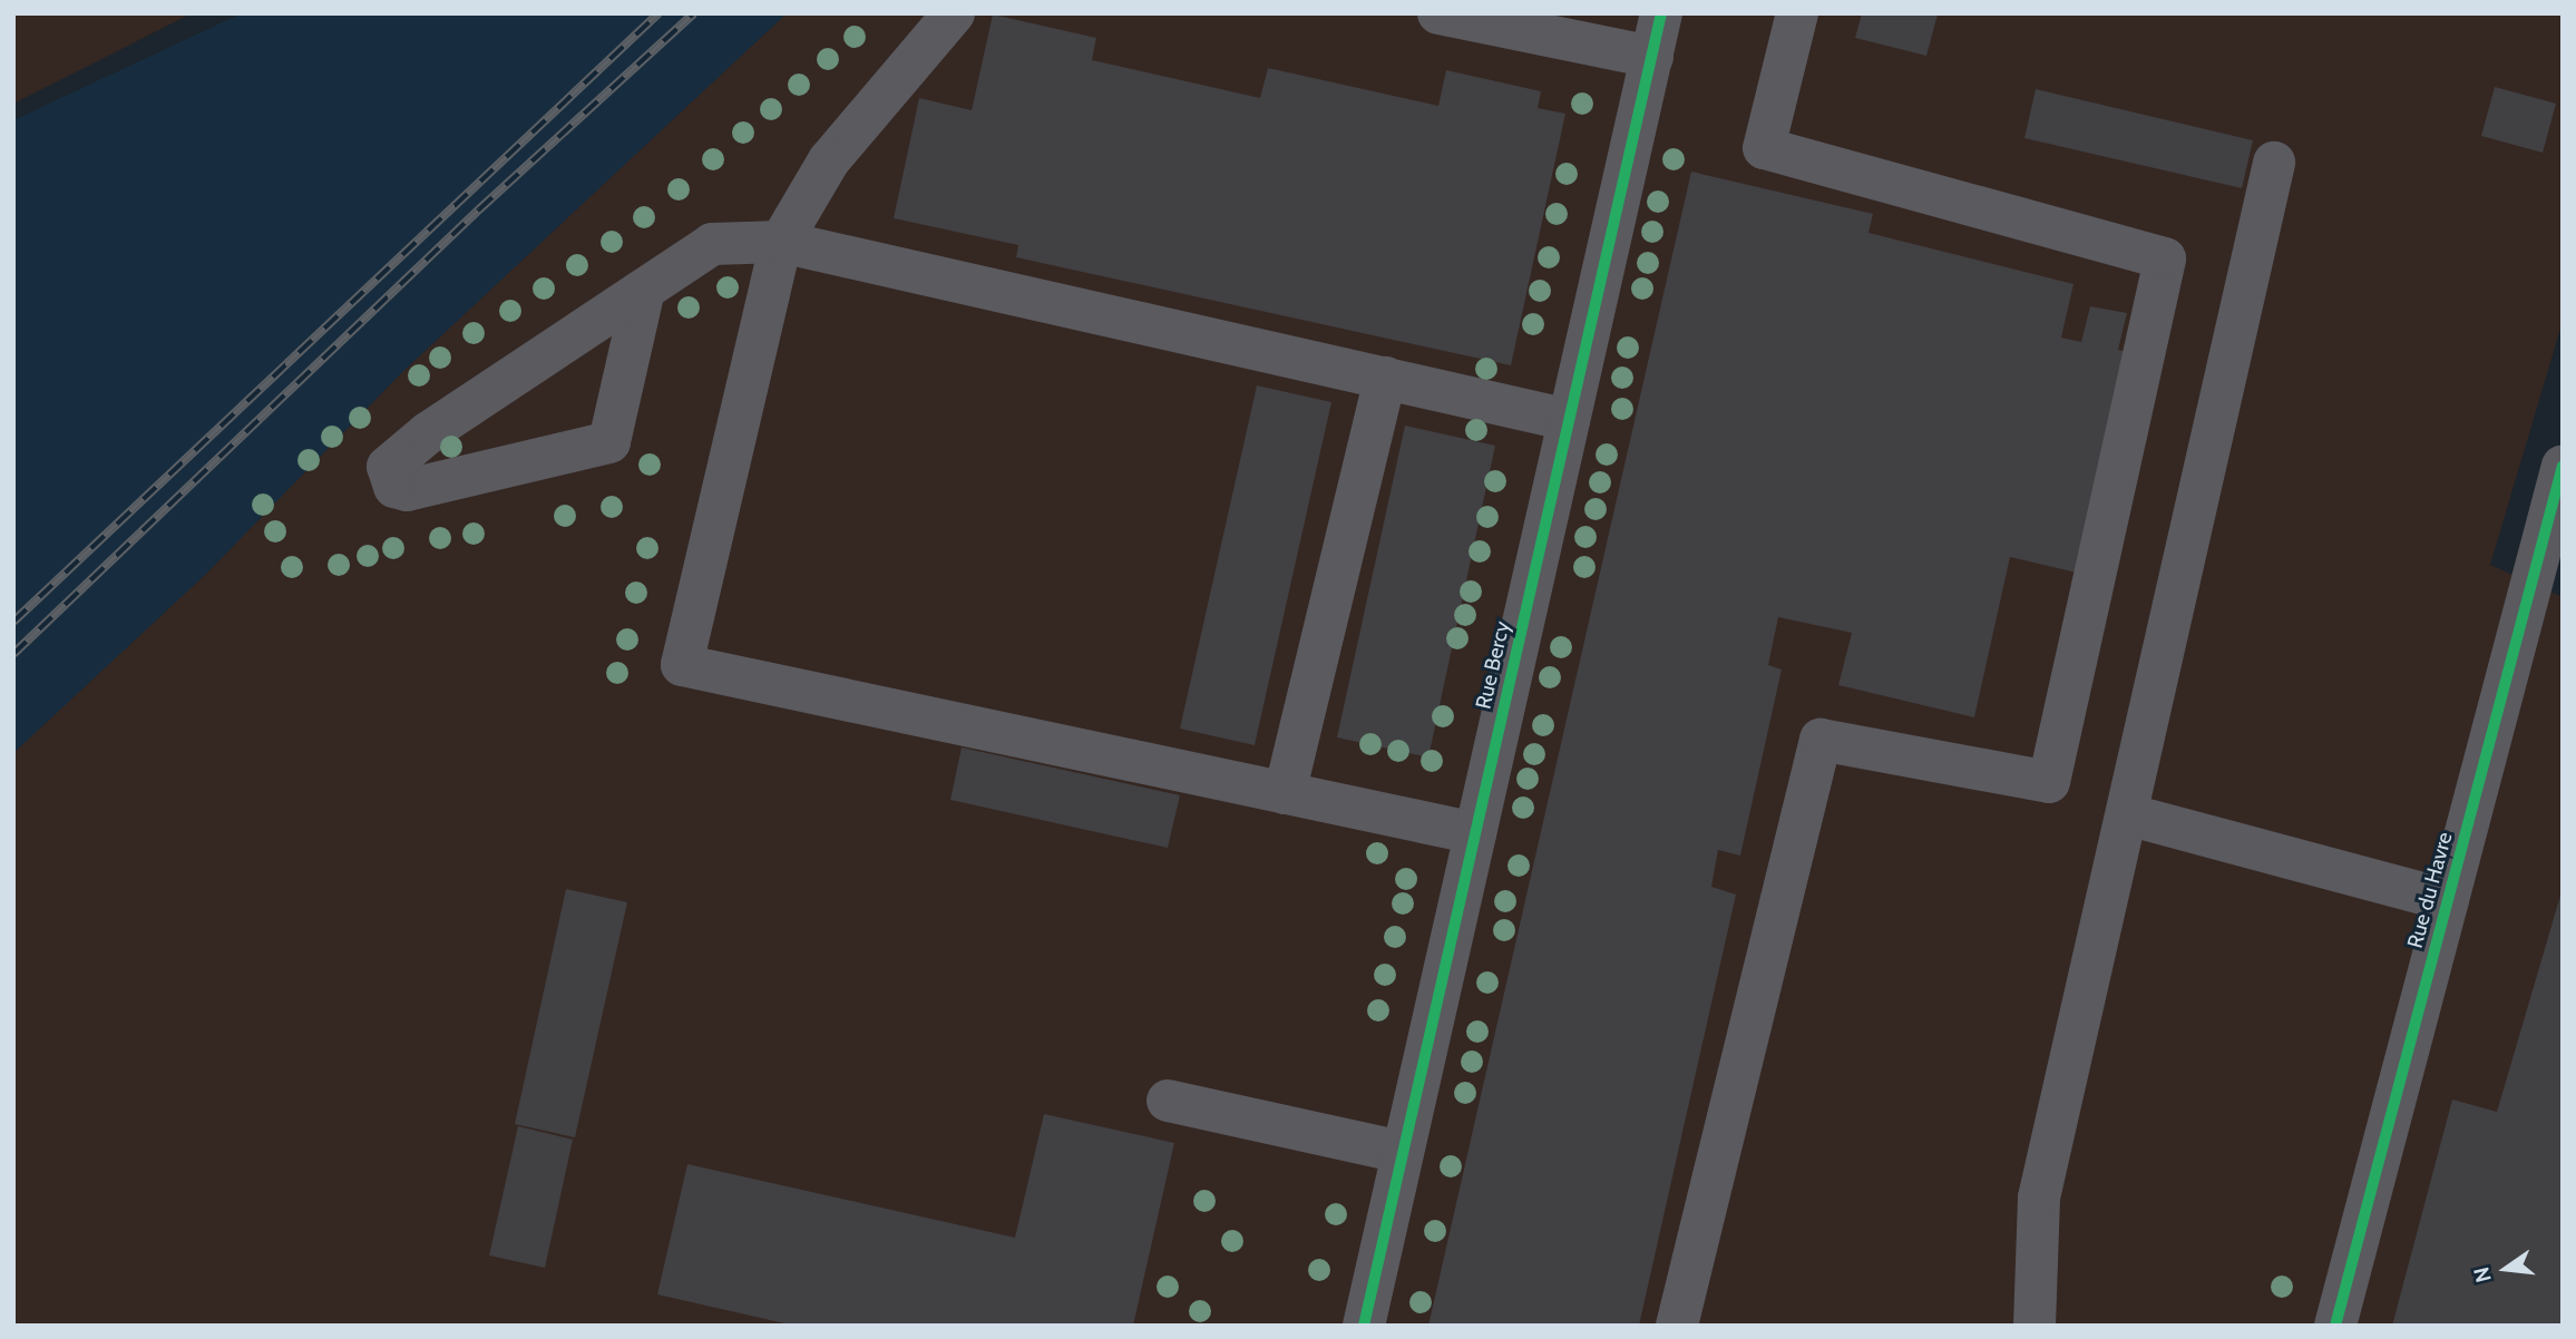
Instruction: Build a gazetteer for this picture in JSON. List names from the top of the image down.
{
  "streets": {
    "street": ["Rue Bercy", "Rue du Havre"]
  },
  "north": "left"
}
